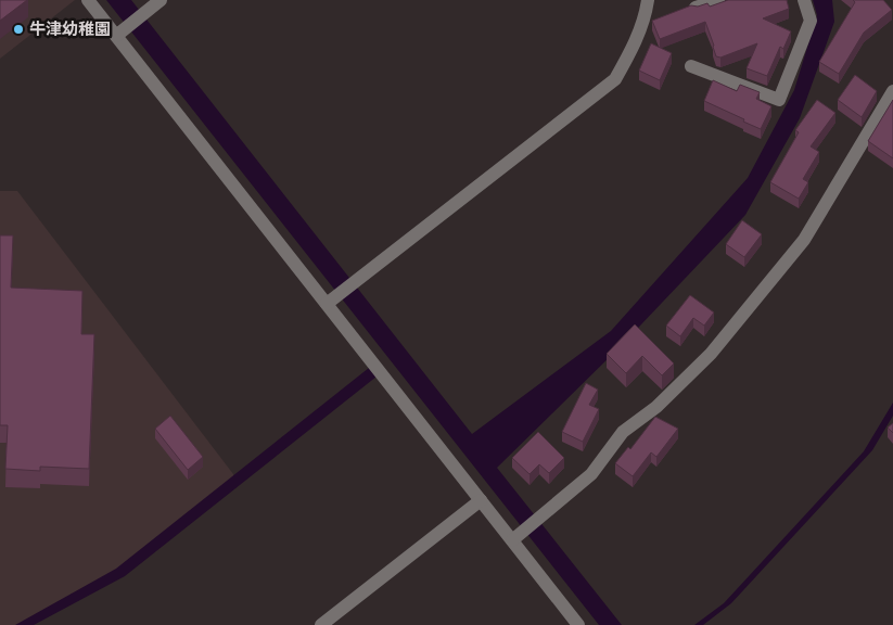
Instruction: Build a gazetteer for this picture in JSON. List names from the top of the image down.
{
  "places": ["牛津幼稚園"]
}
